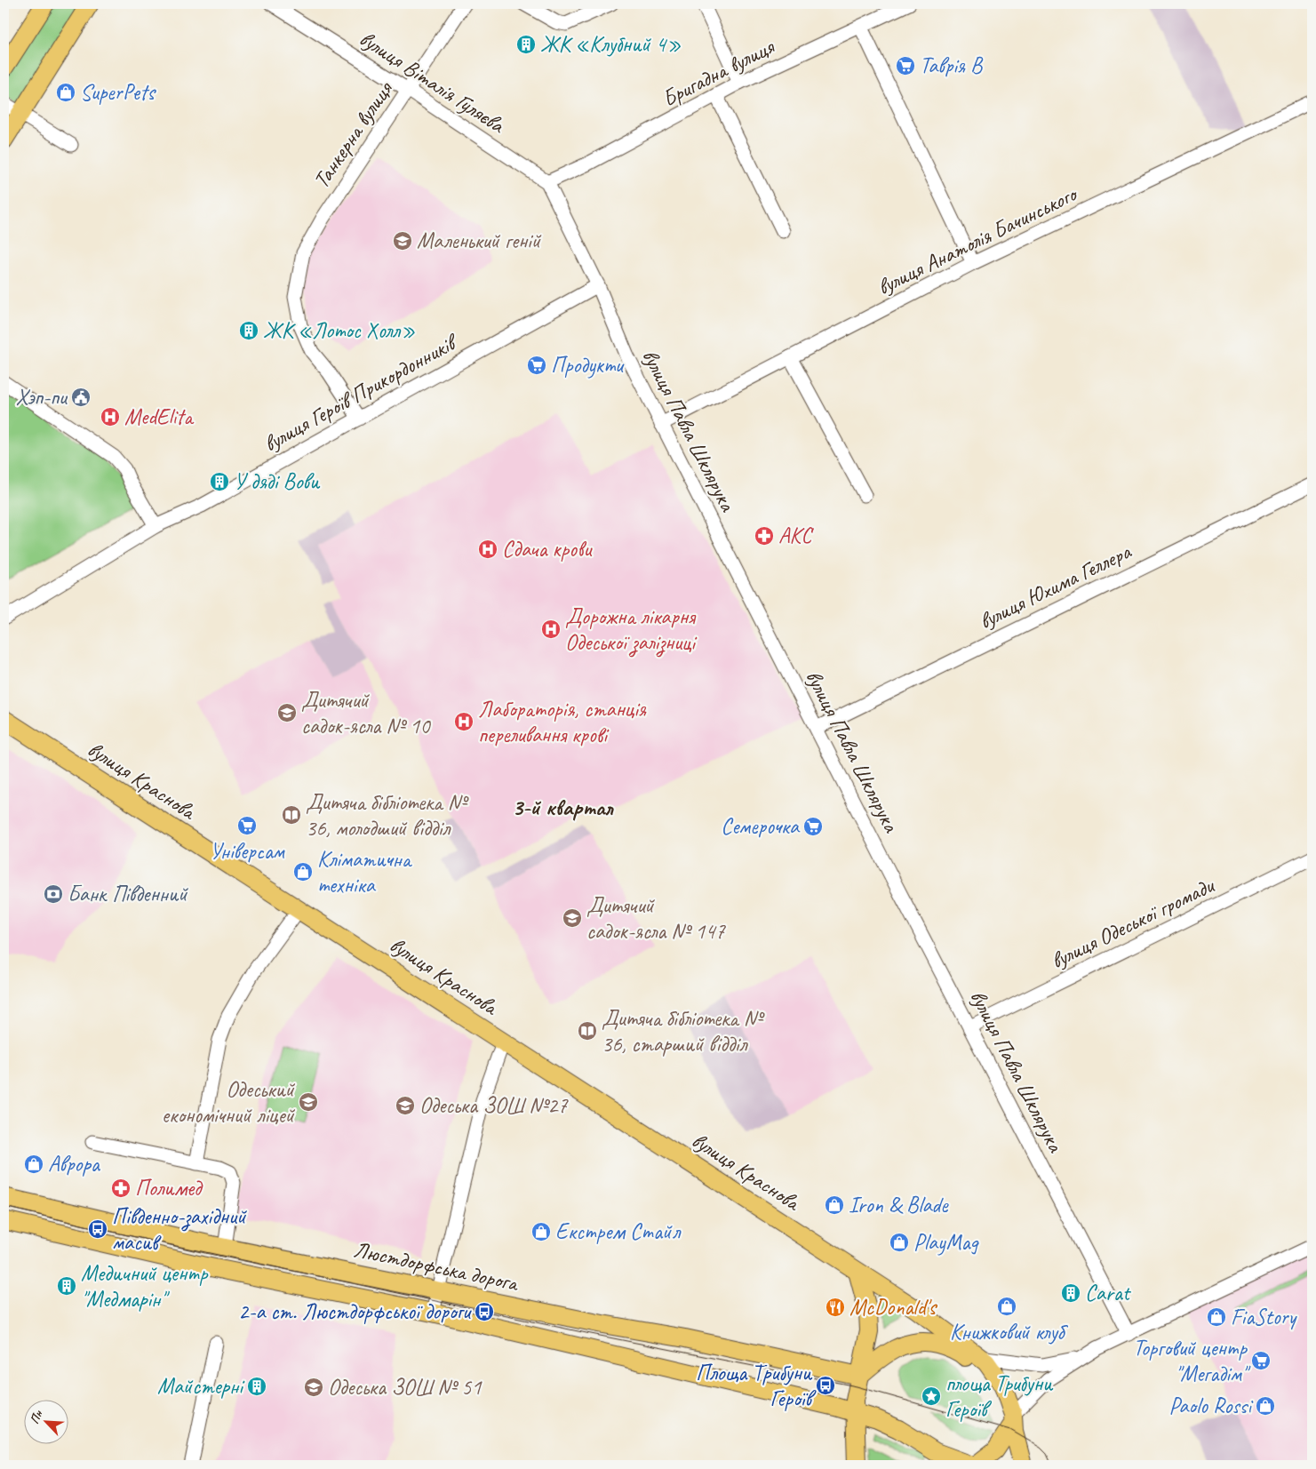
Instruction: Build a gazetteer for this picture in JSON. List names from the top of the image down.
{
  "streets": {
    "main road": ["вулиця Краснова", "Люстдорфська дорога"],
    "street": [
      "Бригадна вулиця",
      "вулиця Віталія Гуляєва",
      "Танкерна вулиця",
      "вулиця Анатолія Бачинського",
      "вулиця Героїв Прикордонників",
      "вулиця Павла Шклярука",
      "вулиця Юхима Геллера",
      "вулиця Одеської громади"
    ]
  },
  "crossings": [
    ["Бригадна вулиця", "вулиця Віталія Гуляєва"],
    ["Бригадна вулиця", "вулиця Павла Шклярука"],
    ["вулиця Віталія Гуляєва", "Танкерна вулиця"],
    ["вулиця Віталія Гуляєва", "вулиця Павла Шклярука"],
    ["Танкерна вулиця", "вулиця Героїв Прикордонників"],
    ["вулиця Анатолія Бачинського", "вулиця Павла Шклярука"],
    ["вулиця Героїв Прикордонників", "вулиця Павла Шклярука"],
    ["вулиця Павла Шклярука", "вулиця Юхима Геллера"],
    ["вулиця Павла Шклярука", "вулиця Одеської громади"]
  ],
  "districts": ["3-й квартал"],
  "places": {
    "building": [
      "ЖК «Клубний 4»",
      "ЖК «Лотос Холл»",
      "У дяді Вови",
      "Медичний центр \"Медмарін\"",
      "Carat",
      "Майстерні"
    ],
    "supermarket": [
      "Таврія В",
      "Продукти",
      "Універсам",
      "Семерочка",
      "Торговий центр \"Мегадім\""
    ],
    "shop": [
      "SuperPets",
      "Кліматична техніка",
      "Аврора",
      "Iron & Blade",
      "Екстрем Стайл",
      "PlayMag",
      "Книжковий клуб",
      "FiaStory",
      "Paolo Rossi"
    ],
    "school or university": [
      "Маленький геній",
      "Дитячий садок-ясла № 10",
      "Дитячий садок-ясла № 147",
      "Одеський економічний ліцей",
      "Одеська ЗОШ №27",
      "Одеська ЗОШ № 51"
    ],
    "public building": ["Хэп-пи"],
    "hospital": [
      "MedElita",
      "Сдача крови",
      "Дорожна лікарня Одеської залізниці",
      "Лабораторія, станція переливання крові"
    ],
    "pharmacy": ["АКС", "Полимед"],
    "library": ["Дитяча бібліотека № 36, молодший відділ", "Дитяча бібліотека № 36, старший відділ"],
    "bank": ["Банк Південний"],
    "bus stop": ["Південно-західний масив", "2-а ст. Люстдорфської дороги", "Площа Трибуни Героїв"],
    "restaurant": ["McDonald's"],
    "place": ["площа Трибуни Героїв"]
  },
  "north": "top left"
}
